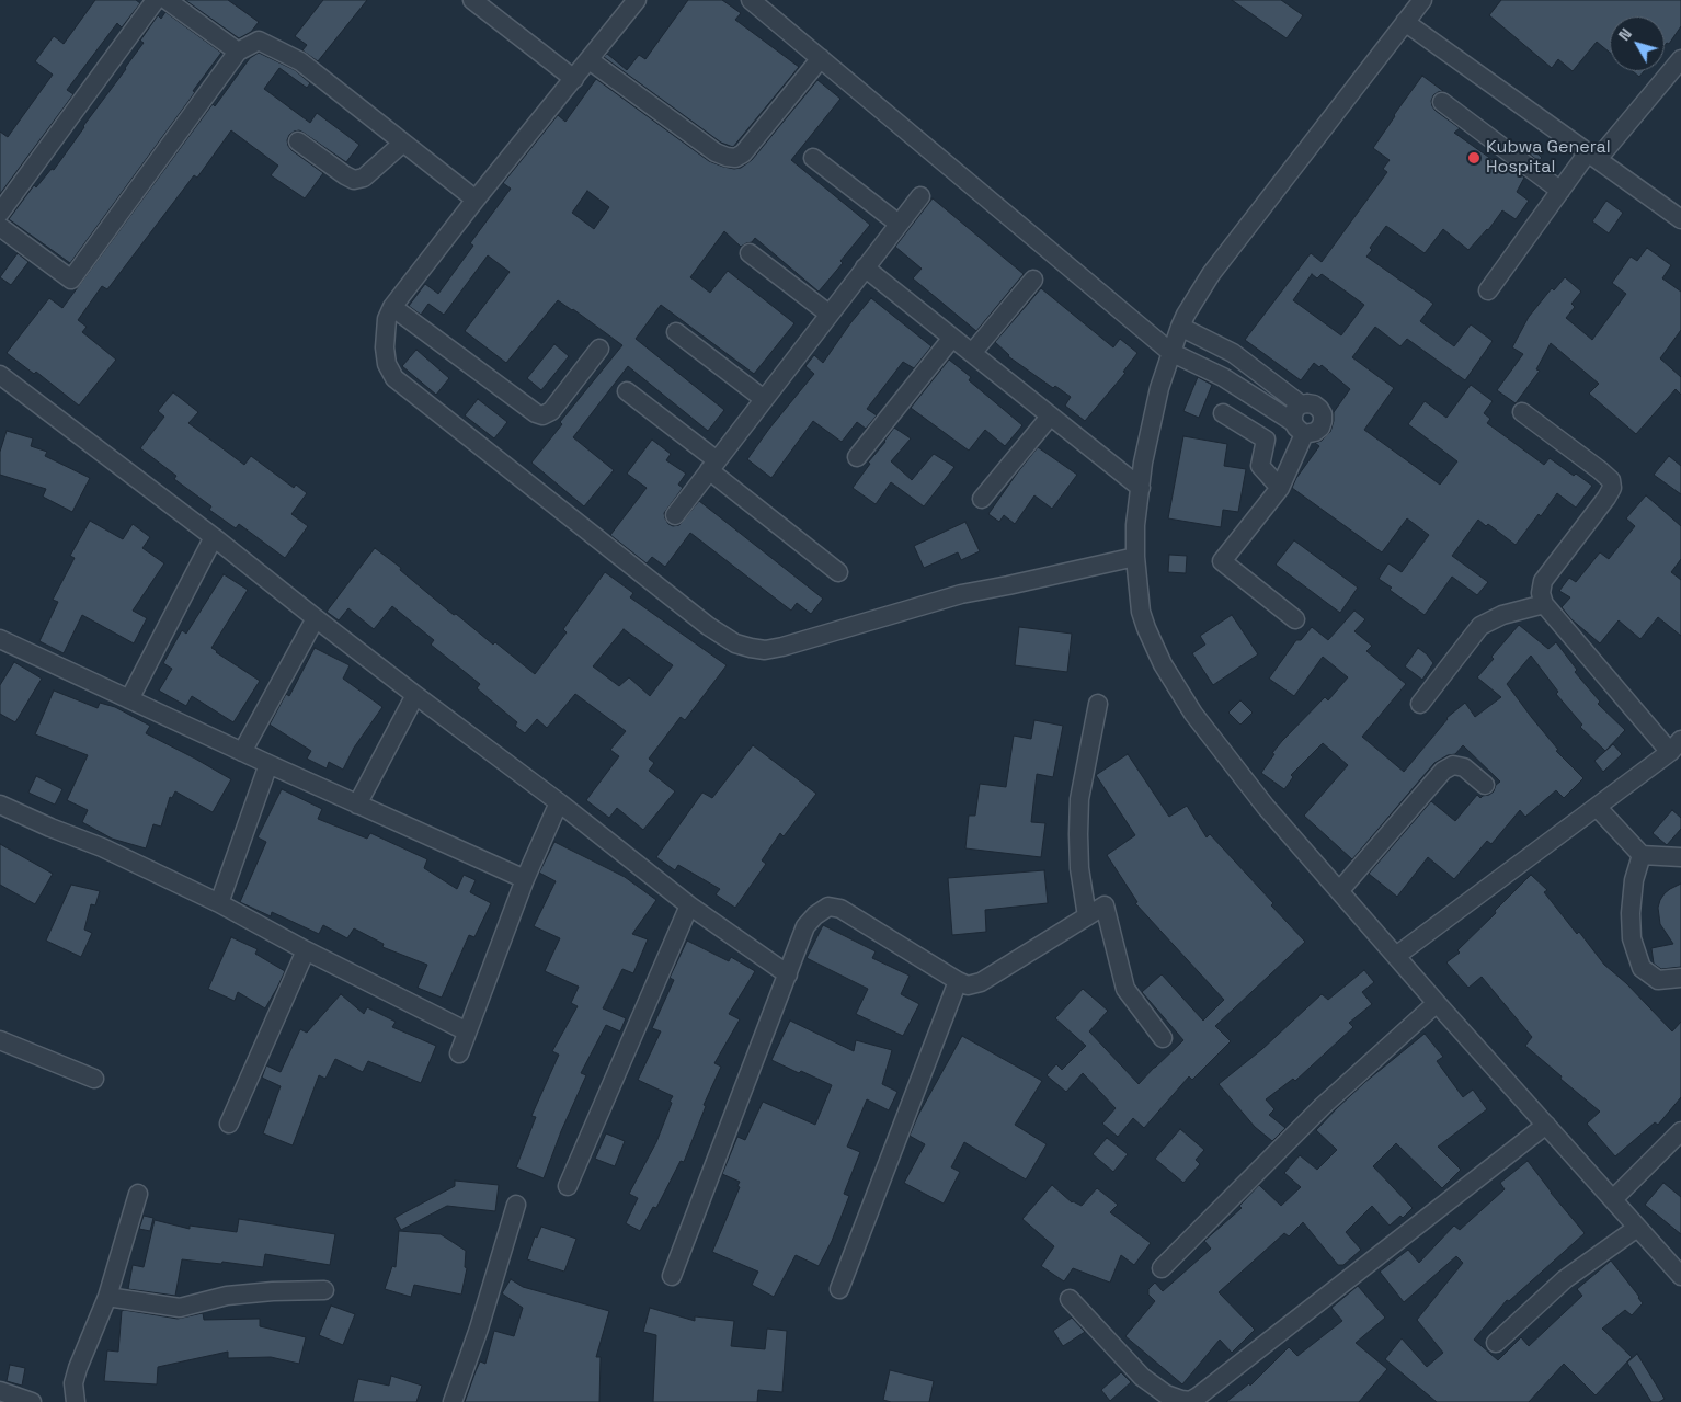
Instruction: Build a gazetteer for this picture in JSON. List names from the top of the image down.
{
  "places": ["Kubwa General Hospital"],
  "north": "top left"
}
